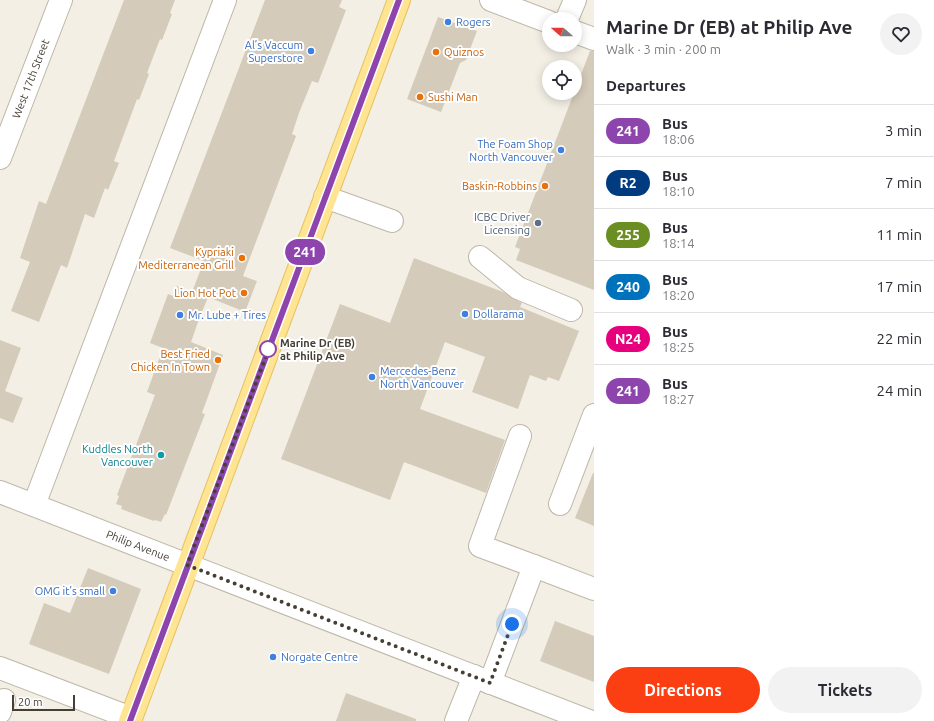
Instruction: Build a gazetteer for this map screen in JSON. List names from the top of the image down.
{
  "streets": {
    "street": ["West 17th Street", "Philip Avenue"]
  },
  "places": [
    "Rogers",
    "Al’s Vaccum Superstore",
    "Quiznos",
    "Sushi Man",
    "The Foam Shop North Vancouver",
    "Baskin-Robbins",
    "ICBC Driver Licensing",
    "Kypriaki Mediterranean Grill",
    "Lion Hot Pot",
    "Dollarama",
    "Mr. Lube + Tires",
    "Marine Dr (EB) at Philip Ave",
    "Best Fried Chicken In Town",
    "Mercedes-Benz North Vancouver",
    "Kuddles North Vancouver",
    "OMG it’s small",
    "Norgate Centre"
  ],
  "lines": ["bus line 241"],
  "scale_bar": "20 m",
  "north": "left",
  "page": {
    "on_map": "241",
    "heading": [
      ["Marine Dr (EB) at Philip Ave", "Walk · 3 min · 200 m"],
      "Departures"
    ],
    "list": [
      {
        "mark": "241",
        "name": "Bus",
        "note": "18:06",
        "value": "3 min"
      },
      {
        "mark": "R2",
        "name": "Bus",
        "note": "18:10",
        "value": "7 min"
      },
      {
        "mark": "255",
        "name": "Bus",
        "note": "18:14",
        "value": "11 min"
      },
      {
        "mark": "240",
        "name": "Bus",
        "note": "18:20",
        "value": "17 min"
      },
      {
        "mark": "N24",
        "name": "Bus",
        "note": "18:25",
        "value": "22 min"
      },
      {
        "mark": "241",
        "name": "Bus",
        "note": "18:27",
        "value": "24 min"
      }
    ],
    "buttons": ["Directions", "Tickets"],
    "scale": "20 m"
  }
}
